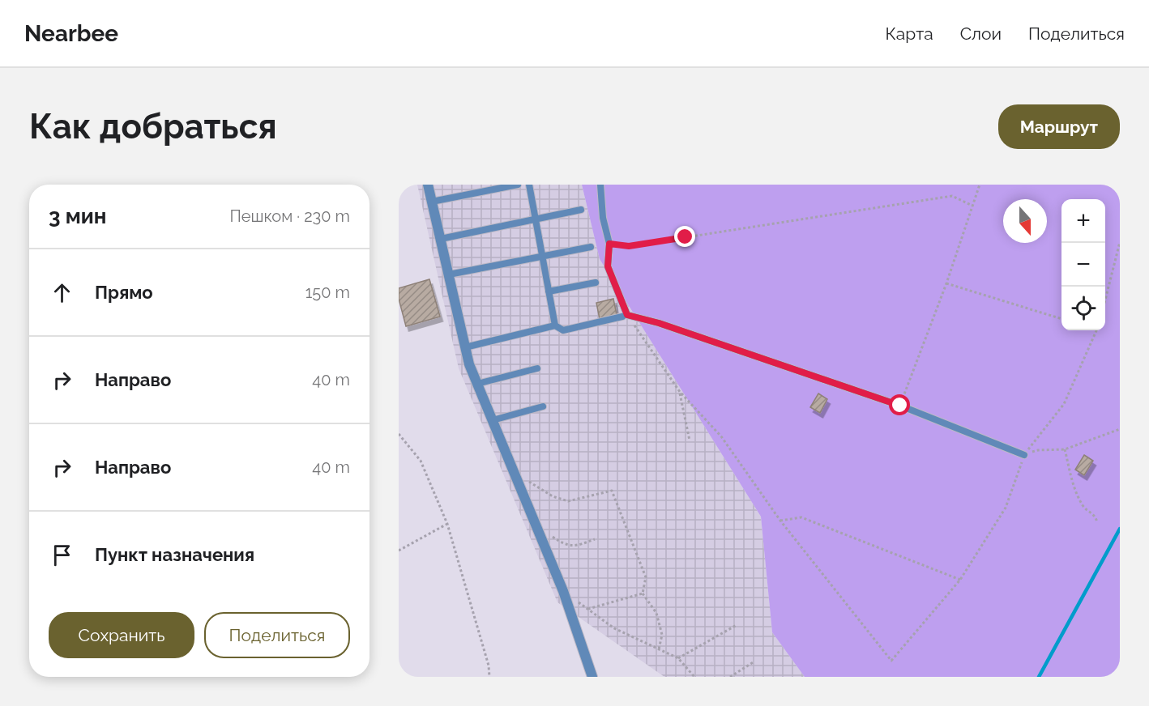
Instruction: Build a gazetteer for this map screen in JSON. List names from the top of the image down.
{
  "north": "bottom",
  "page": {
    "header": "Nearbee",
    "nav": ["Карта", "Слои", "Поделиться"],
    "buttons": [
      "Маршрут",
      ["Сохранить", "Поделиться"]
    ],
    "title": "Как добраться",
    "heading": ["3 мин", "Пешком · 230 m"],
    "map_buttons": ["+", "−"],
    "list": [
      ["Прямо", "150 m"],
      ["Направо", "40 m"],
      ["Направо", "40 m"],
      "Пункт назначения"
    ]
  }
}
